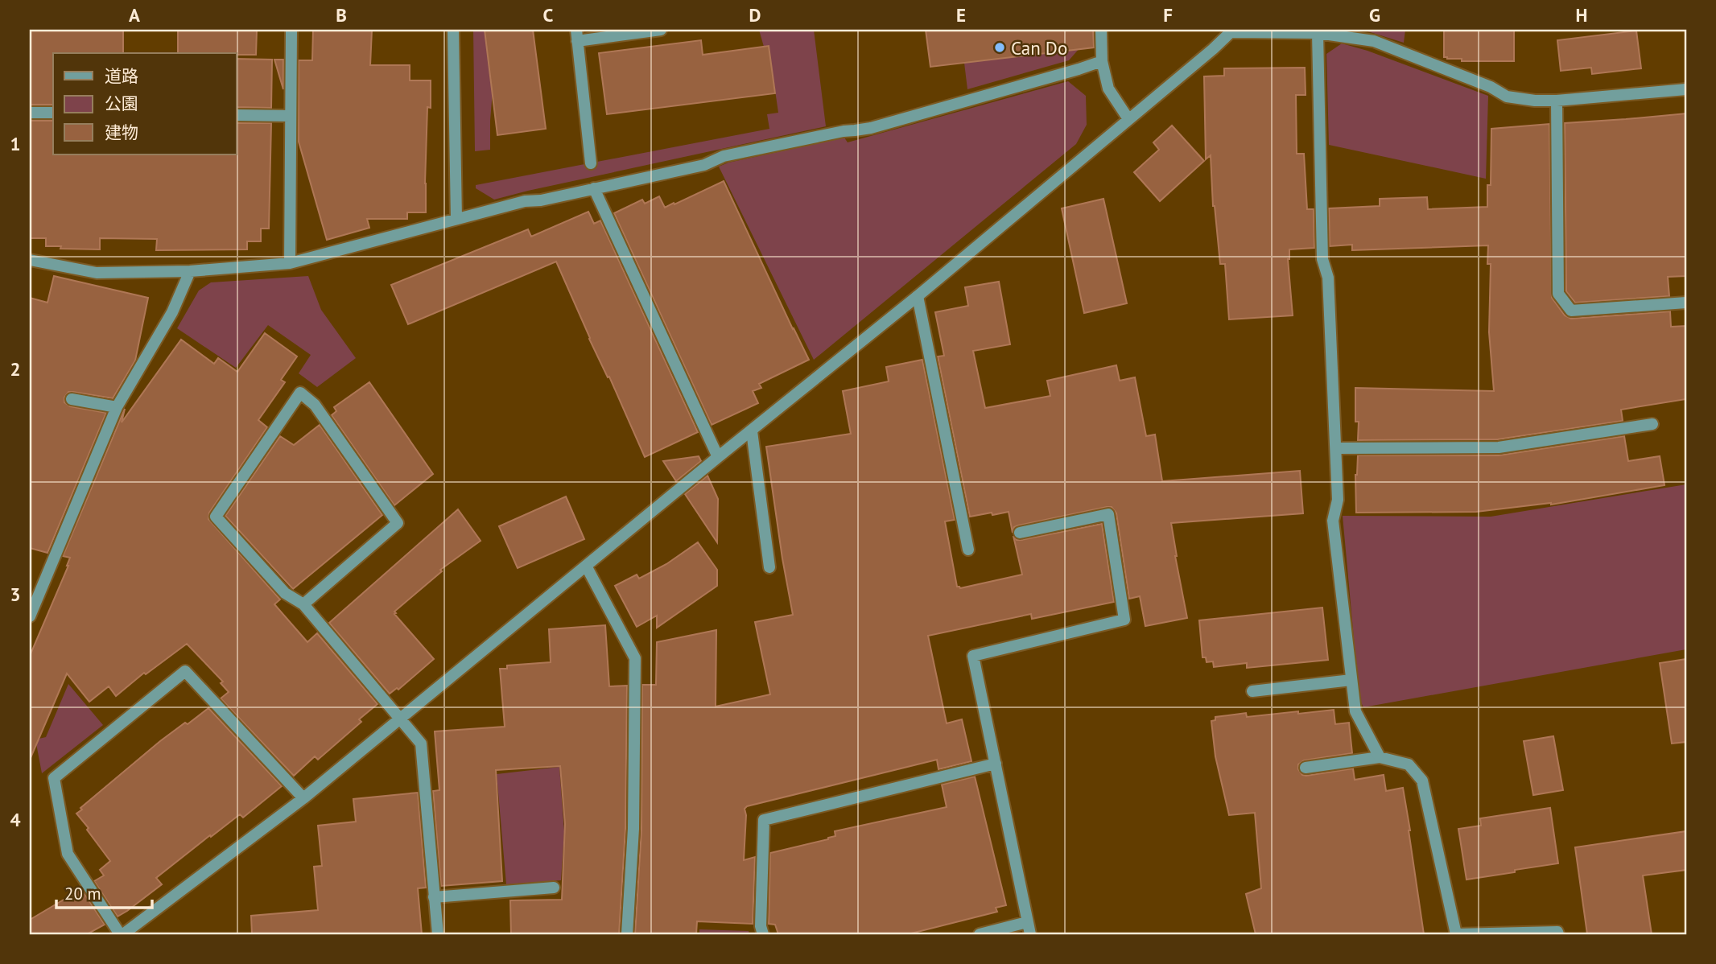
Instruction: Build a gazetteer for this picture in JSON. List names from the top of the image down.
{
  "places": ["Can Do"],
  "legend": ["道路", "公園", "建物"],
  "scale_bar": "20 m",
  "grid": {
    "columns": [
      "A",
      "B",
      "C",
      "D",
      "E",
      "F",
      "G",
      "H"
    ],
    "rows": [
      "1",
      "2",
      "3",
      "4"
    ]
  }
}
